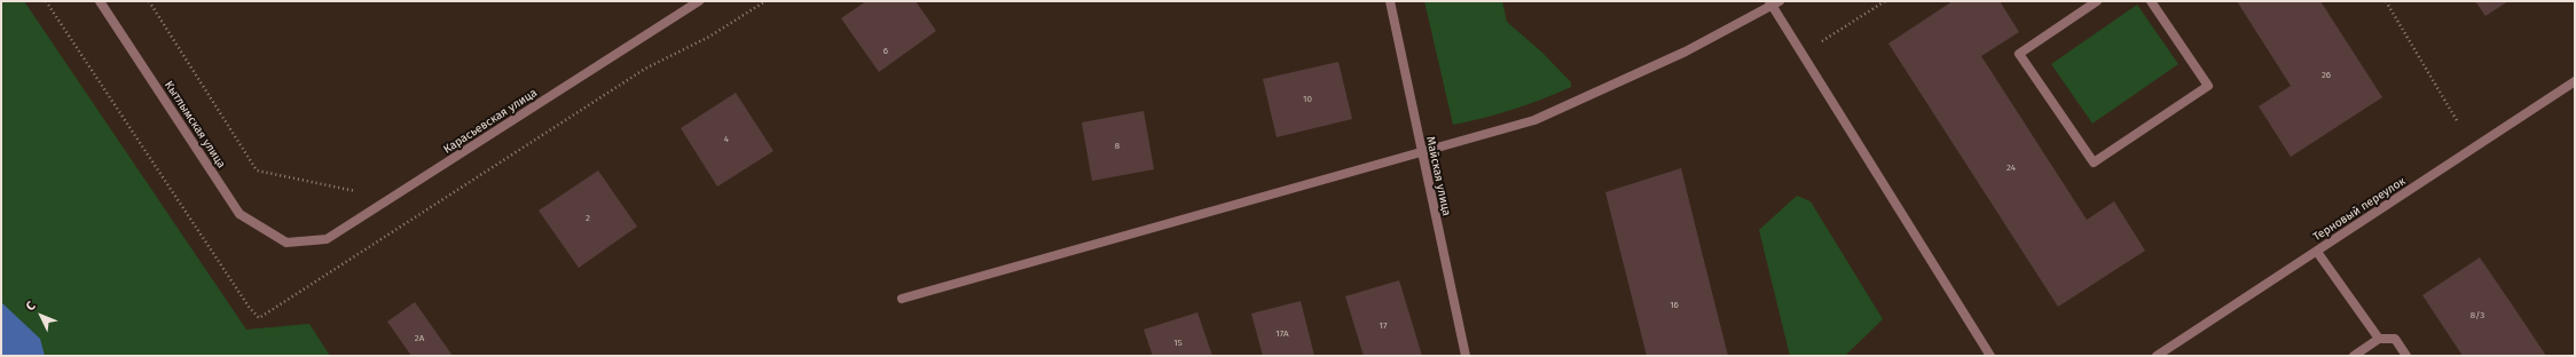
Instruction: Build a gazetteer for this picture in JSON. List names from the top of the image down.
{
  "streets": {
    "street": [
      "Карасьевская улица",
      "Кытлымская улица",
      "Майская улица",
      "Терновый переулок"
    ]
  },
  "crossings": [
    ["Карасьевская улица", "Кытлымская улица"]
  ],
  "house_numbers": [
    "6",
    "26",
    "10",
    "4",
    "8",
    "24",
    "2",
    "16",
    "8/3",
    "17",
    "17А",
    "2А",
    "15"
  ],
  "north": "top left"
}
